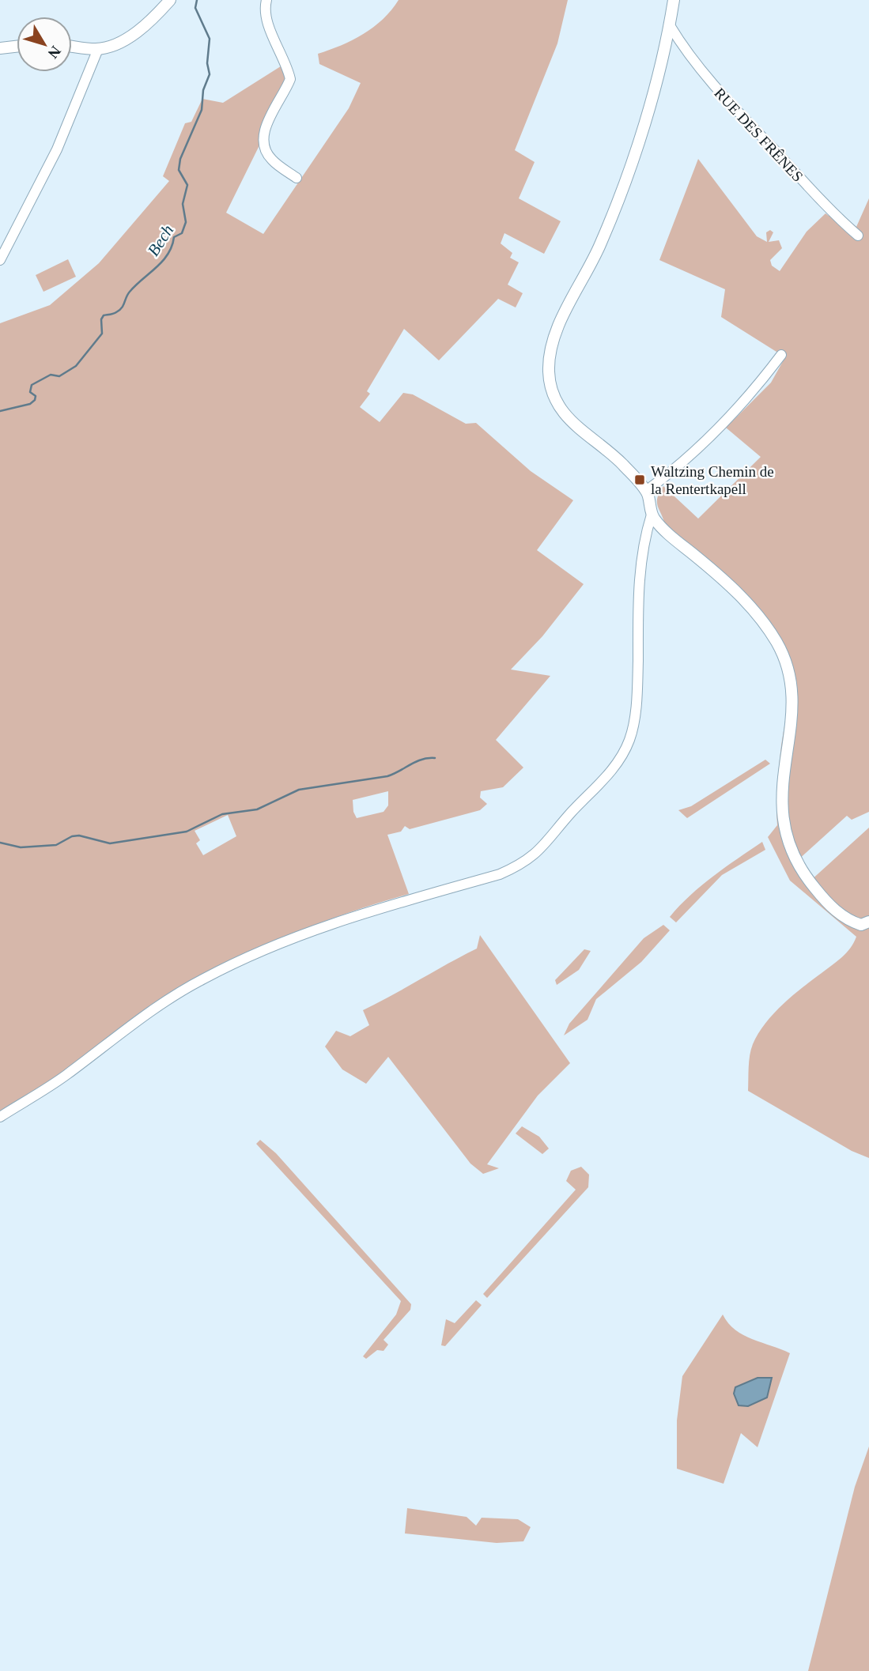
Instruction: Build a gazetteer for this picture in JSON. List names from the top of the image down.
{
  "streets": {
    "street": ["RUE DES FRÊNES"]
  },
  "water": ["Bech"],
  "places": {
    "transit": ["Waltzing Chemin de la Rentertkapell"]
  },
  "north": "bottom right"
}
